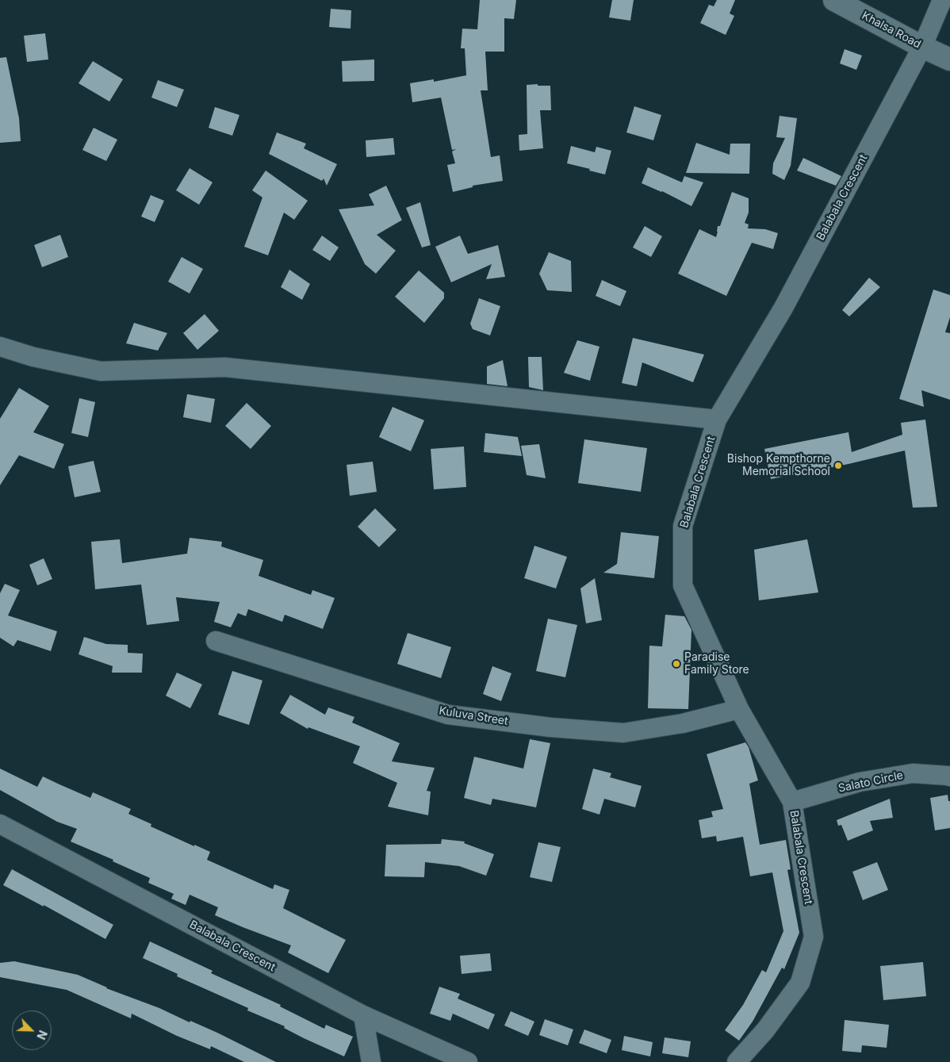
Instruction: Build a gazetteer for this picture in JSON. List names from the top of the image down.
{
  "streets": {
    "main road": ["Khalsa Road"],
    "street": ["Balabala Crescent", "Kuluva Street", "Salato Circle"]
  },
  "crossings": [
    ["Khalsa Road", "Balabala Crescent"],
    ["Balabala Crescent", "Kuluva Street"],
    ["Balabala Crescent", "Salato Circle"]
  ],
  "places": ["Bishop Kempthorne Memorial School", "Paradise Family Store"],
  "north": "bottom right"
}
